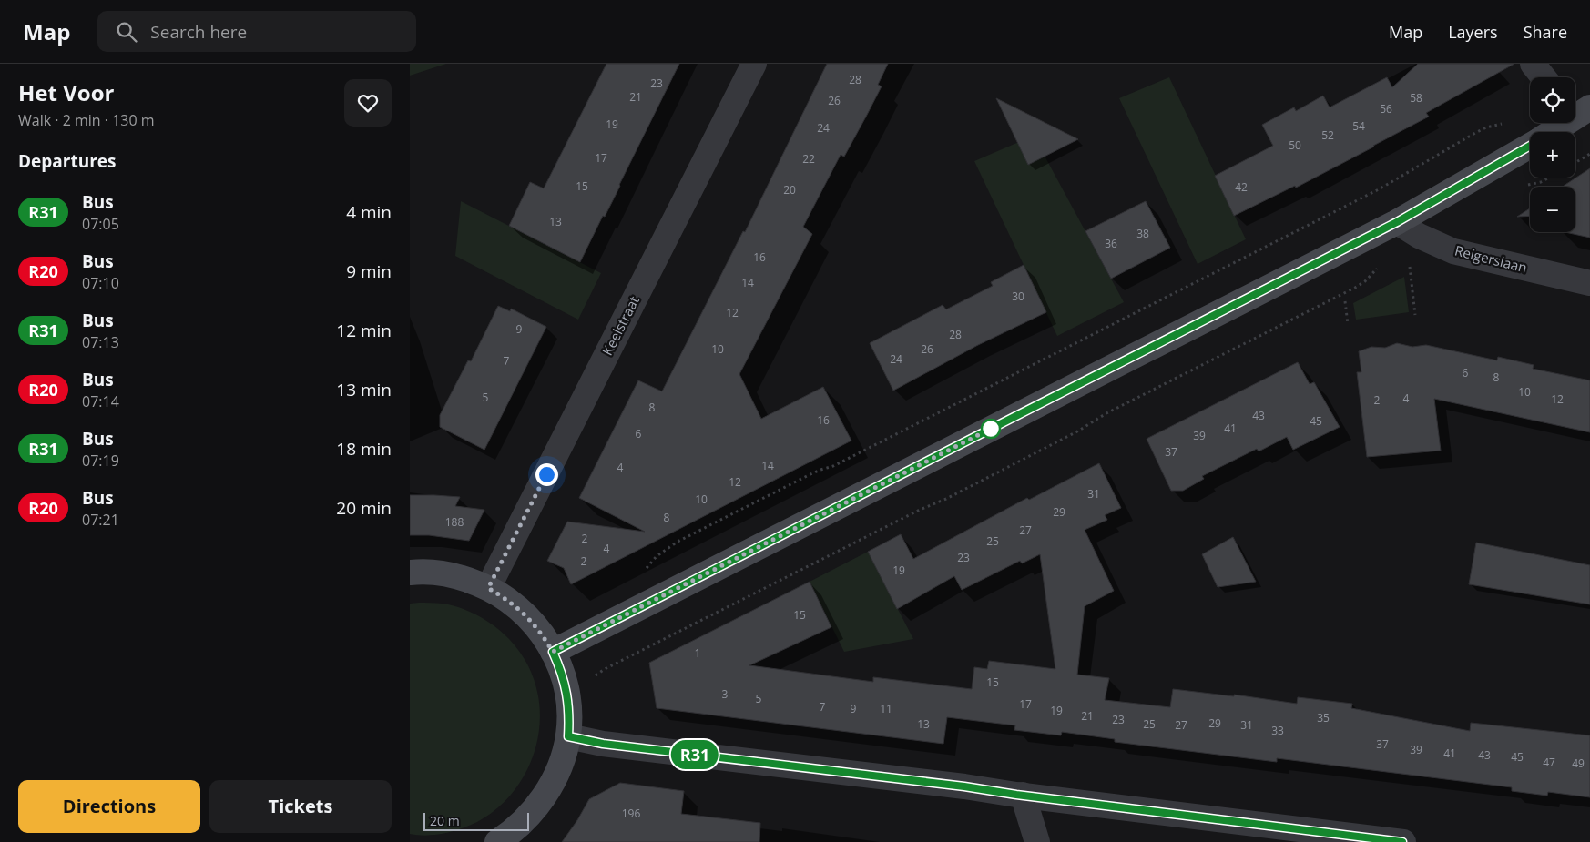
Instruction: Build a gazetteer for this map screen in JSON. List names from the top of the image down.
{
  "streets": {
    "street": ["Reigerslaan", "Keelstraat"]
  },
  "lines": ["bus line R31"],
  "house_numbers": [
    "28",
    "23",
    "21",
    "58",
    "26",
    "56",
    "19",
    "54",
    "24",
    "52",
    "50",
    "17",
    "22",
    "15",
    "42",
    "20",
    "13",
    "38",
    "36",
    "16",
    "14",
    "30",
    "12",
    "9",
    "28",
    "10",
    "26",
    "24",
    "7",
    "6",
    "8",
    "10",
    "5",
    "4",
    "12",
    "2",
    "8",
    "43",
    "16",
    "45",
    "41",
    "6",
    "39",
    "37",
    "14",
    "4",
    "12",
    "31",
    "10",
    "29",
    "8",
    "188",
    "27",
    "2",
    "25",
    "4",
    "23",
    "2",
    "19",
    "15",
    "1",
    "15",
    "3",
    "5",
    "17",
    "7",
    "9",
    "11",
    "19",
    "21",
    "35",
    "23",
    "29",
    "13",
    "25",
    "27",
    "31",
    "33",
    "37",
    "39",
    "41",
    "43",
    "45",
    "47",
    "49",
    "196"
  ],
  "scale_bar": "20 m",
  "page": {
    "header": "Map",
    "search": "Search here",
    "nav": ["Map", "Layers", "Share"],
    "heading": [
      ["Het Voor", "Walk · 2 min · 130 m"],
      "Departures"
    ],
    "on_map": "R31",
    "map_buttons": ["+", "−"],
    "list": [
      {
        "mark": "R31",
        "name": "Bus",
        "note": "07:05",
        "value": "4 min"
      },
      {
        "mark": "R20",
        "name": "Bus",
        "note": "07:10",
        "value": "9 min"
      },
      {
        "mark": "R31",
        "name": "Bus",
        "note": "07:13",
        "value": "12 min"
      },
      {
        "mark": "R20",
        "name": "Bus",
        "note": "07:14",
        "value": "13 min"
      },
      {
        "mark": "R31",
        "name": "Bus",
        "note": "07:19",
        "value": "18 min"
      },
      {
        "mark": "R20",
        "name": "Bus",
        "note": "07:21",
        "value": "20 min"
      }
    ],
    "buttons": ["Directions", "Tickets"],
    "scale": "20 m"
  }
}
